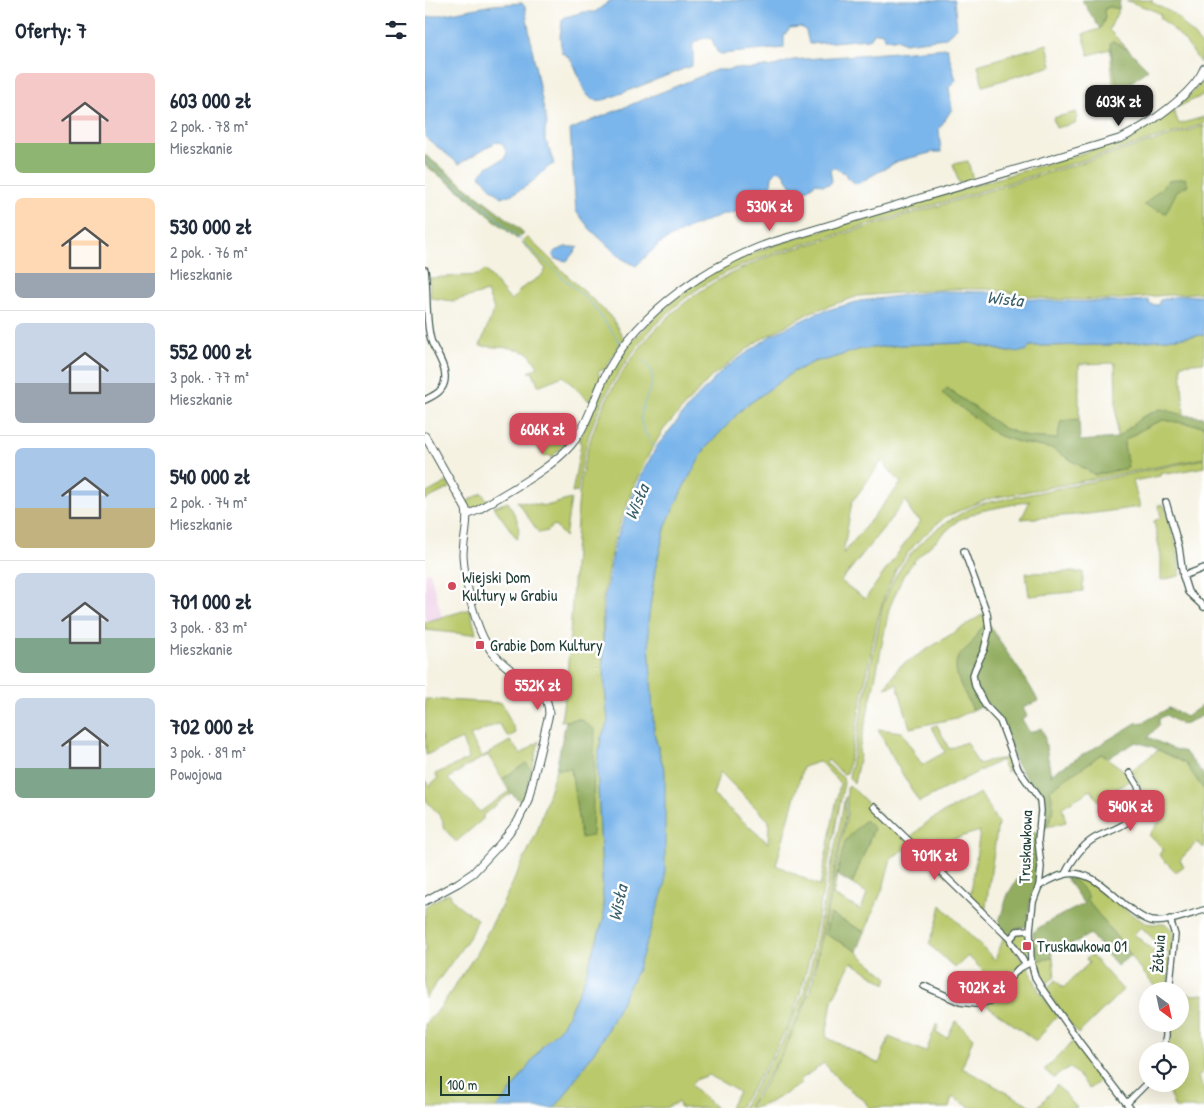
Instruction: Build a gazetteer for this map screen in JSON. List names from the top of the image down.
{
  "streets": {
    "street": ["Truskawkowa", "Żółwia"]
  },
  "water": ["Wisła"],
  "places": {
    "other": ["Wiejski Dom Kultury w Grabiu"],
    "transit": ["Grabie Dom Kultury", "Truskawkowa 01"]
  },
  "scale_bar": "100 m",
  "north": "bottom right",
  "page": {
    "heading": "Oferty: 7",
    "list": [
      {
        "name": "603 000 zł",
        "note": "2 pok. · 78 m² · Mieszkanie"
      },
      {
        "name": "530 000 zł",
        "note": "2 pok. · 76 m² · Mieszkanie"
      },
      {
        "name": "552 000 zł",
        "note": "3 pok. · 77 m² · Mieszkanie"
      },
      {
        "name": "540 000 zł",
        "note": "2 pok. · 74 m² · Mieszkanie"
      },
      {
        "name": "701 000 zł",
        "note": "3 pok. · 83 m² · Mieszkanie"
      },
      {
        "name": "702 000 zł",
        "note": "3 pok. · 89 m² · Powojowa"
      }
    ],
    "price": [
      "603K zł",
      "530K zł",
      "606K zł",
      "552K zł",
      "540K zł",
      "701K zł",
      "702K zł"
    ],
    "scale": "100 m"
  }
}
